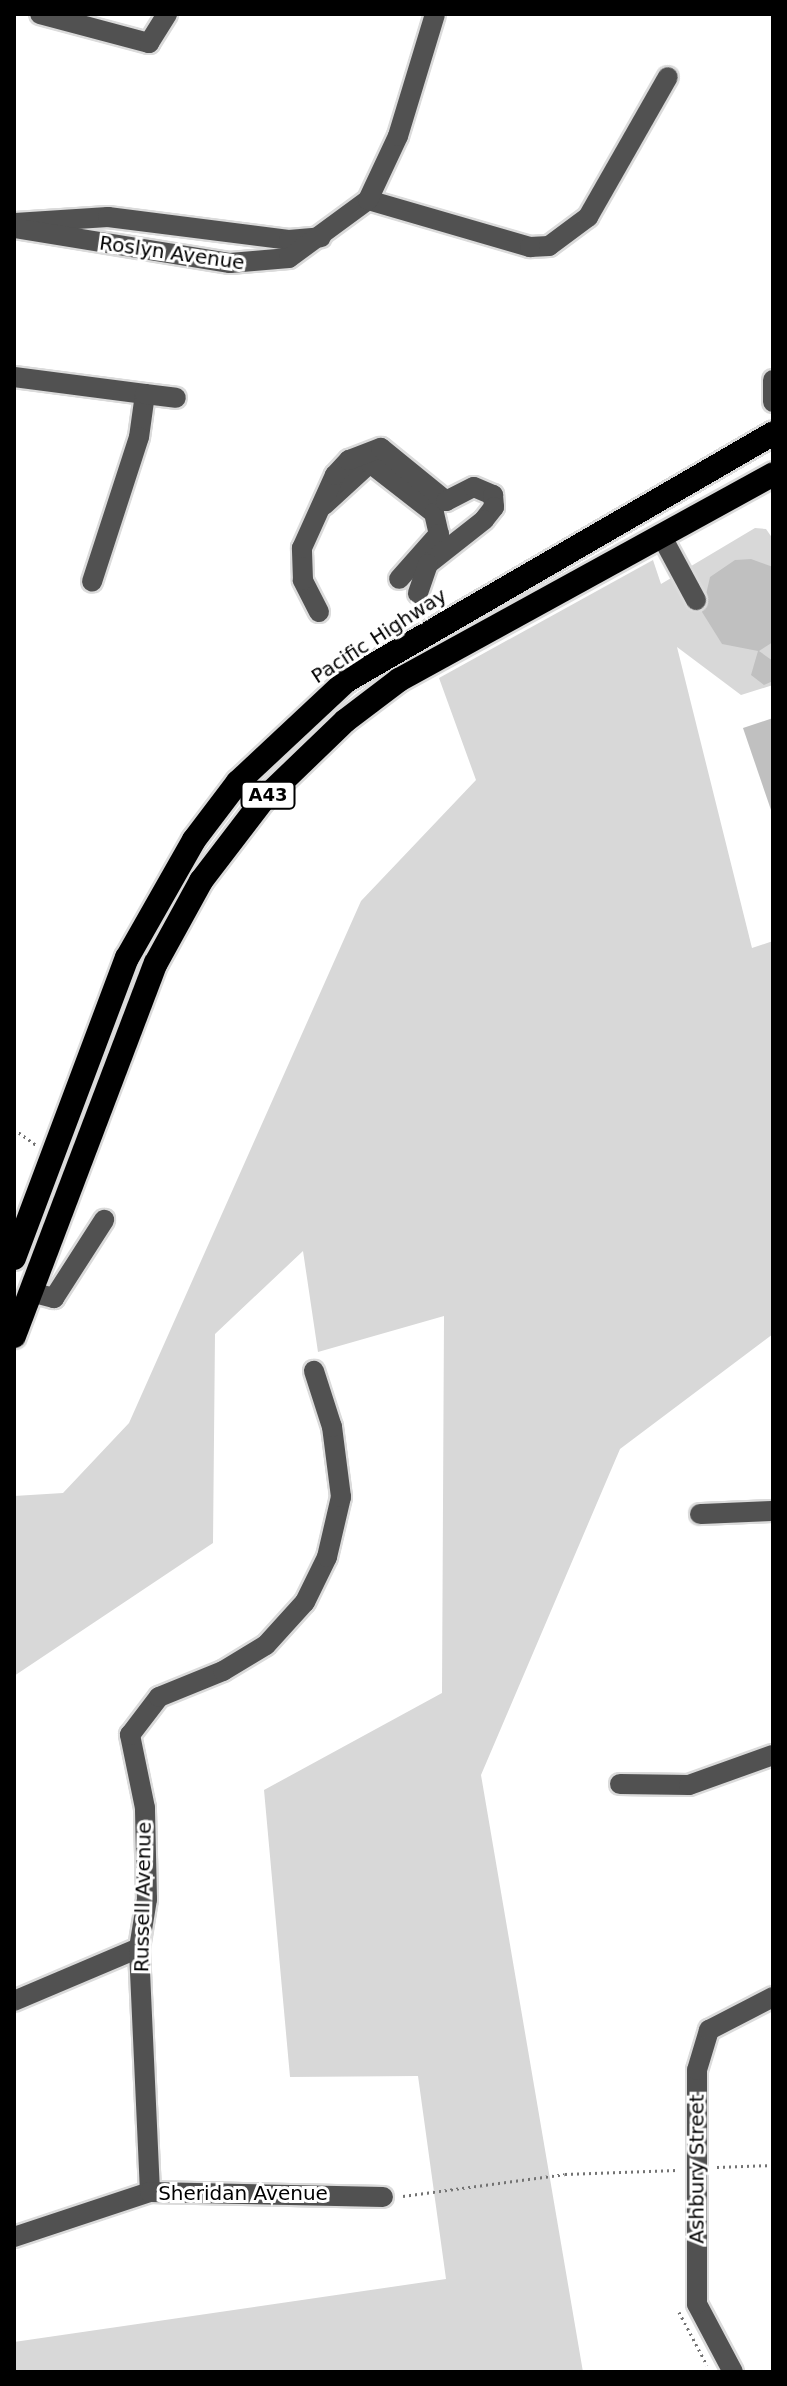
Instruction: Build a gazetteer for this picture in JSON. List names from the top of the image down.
{
  "streets": {
    "highway": ["Pacific Highway", "A43"],
    "street": [
      "Roslyn Avenue",
      "Russell Avenue",
      "Ashbury Street",
      "Sheridan Avenue"
    ]
  },
  "crossings": [
    ["Russell Avenue", "Sheridan Avenue"]
  ]
}
